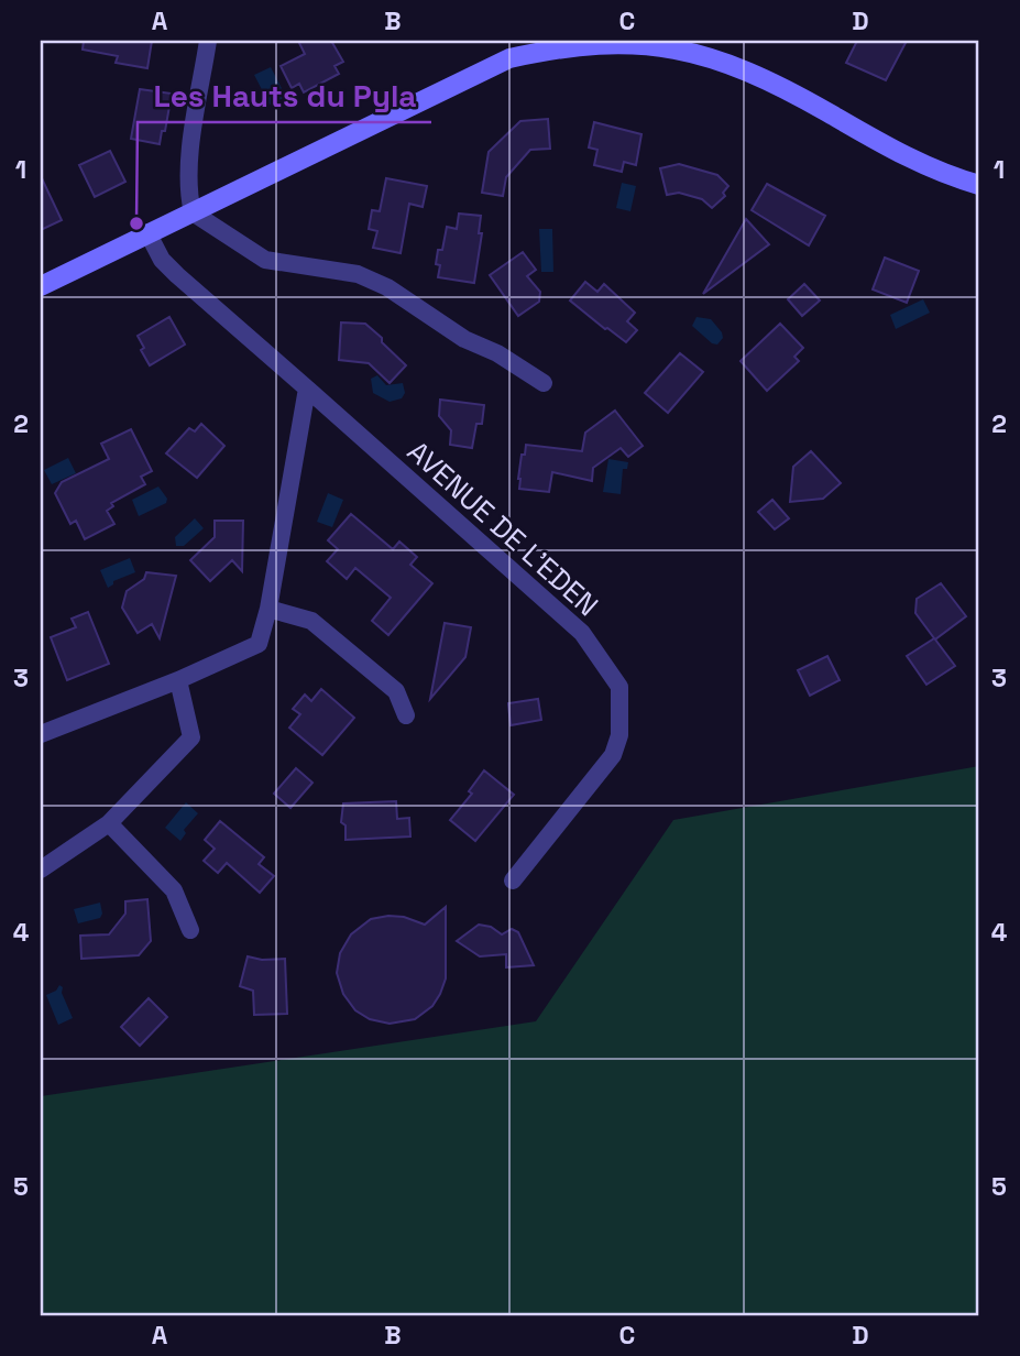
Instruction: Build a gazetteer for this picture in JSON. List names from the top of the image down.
{
  "streets": {
    "street": ["AVENUE DE L'EDEN"]
  },
  "places": ["Les Hauts du Pyla"],
  "grid": {
    "columns": [
      "A",
      "B",
      "C",
      "D"
    ],
    "rows": [
      "1",
      "2",
      "3",
      "4",
      "5"
    ]
  }
}
